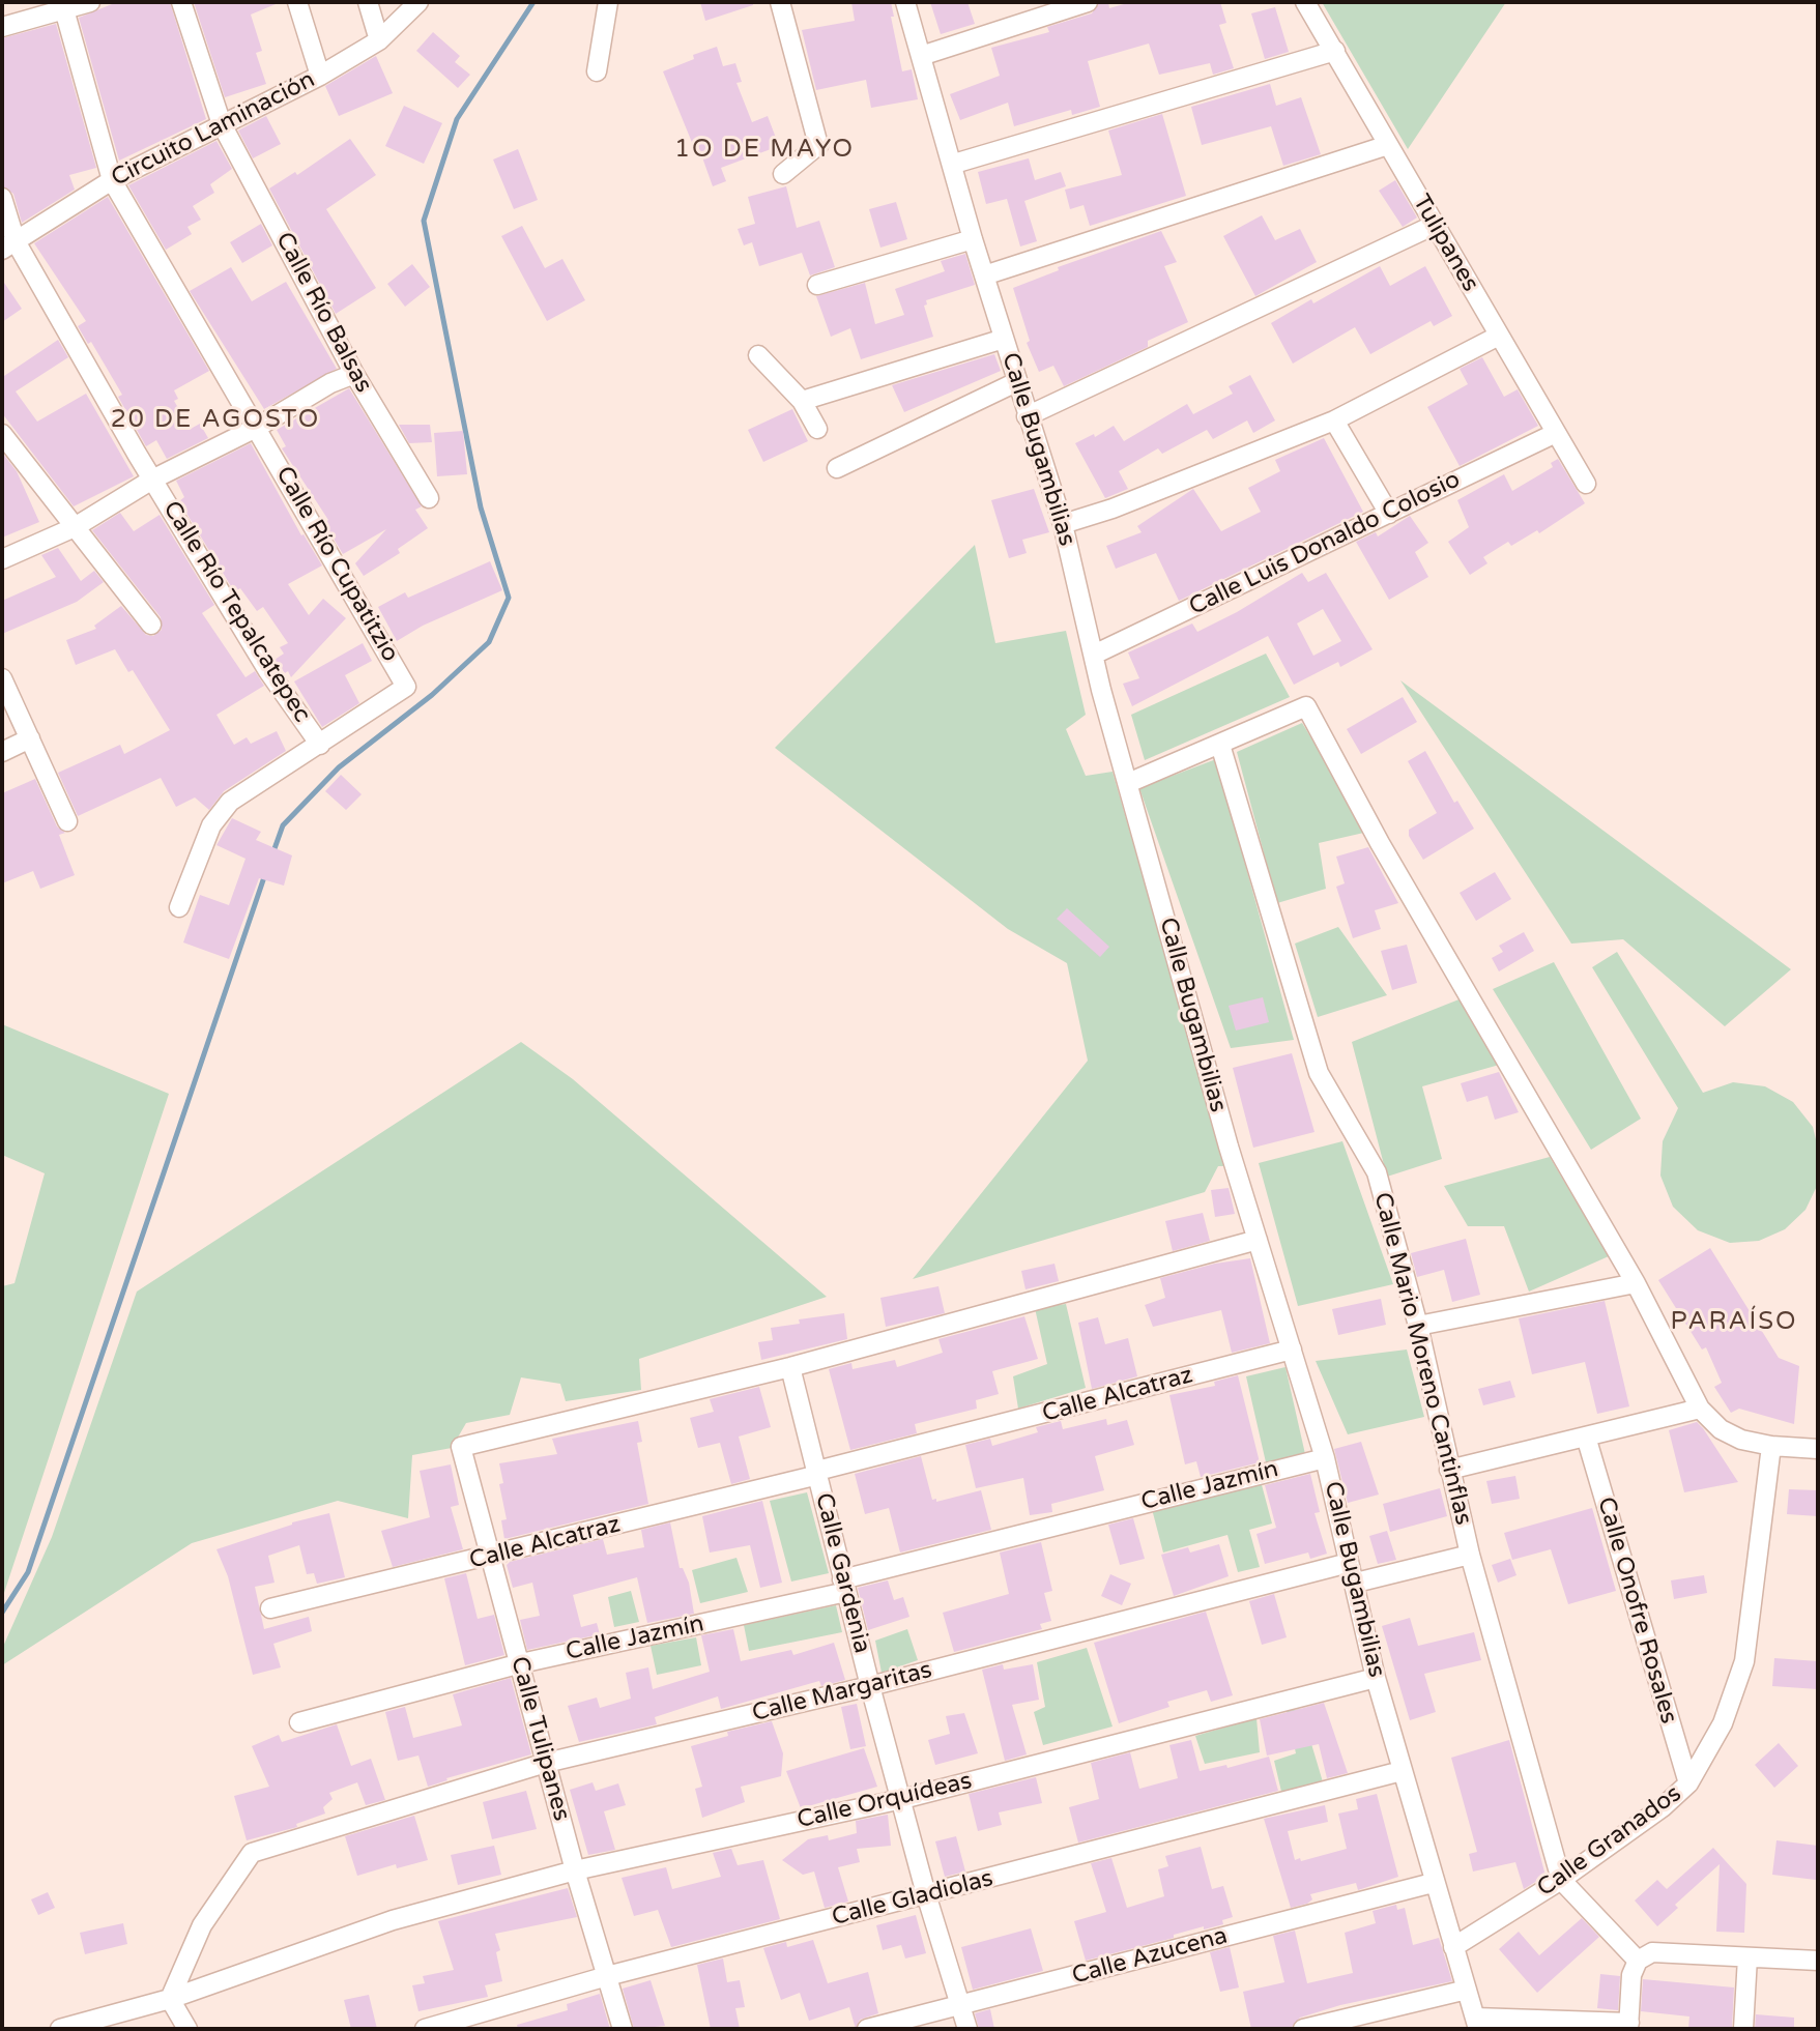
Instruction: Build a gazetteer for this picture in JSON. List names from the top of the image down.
{
  "streets": {
    "street": [
      "Circuito Laminación",
      "Tulipanes",
      "Calle Río Balsas",
      "Calle Bugambilias",
      "Calle Luis Donaldo Colosio",
      "Calle Río Cupatitzio",
      "Calle Río Tepalcatepec",
      "Calle Mario Moreno Cantinflas",
      "Calle Alcatraz",
      "Calle Jazmín",
      "Calle Gardenia",
      "Calle Onofre Rosales",
      "Calle Margaritas",
      "Calle Tulipanes",
      "Calle Orquídeas",
      "Calle Granados",
      "Calle Gladiolas",
      "Calle Azucena"
    ]
  },
  "crossings": [
    ["Circuito Laminación", "Calle Río Balsas"],
    ["Circuito Laminación", "Calle Río Cupatitzio"],
    ["Circuito Laminación", "Calle Río Tepalcatepec"],
    ["Tulipanes", "Calle Luis Donaldo Colosio"],
    ["Calle Bugambilias", "Calle Luis Donaldo Colosio"],
    ["Calle Bugambilias", "Calle Alcatraz"],
    ["Calle Bugambilias", "Calle Jazmín"],
    ["Calle Bugambilias", "Calle Margaritas"],
    ["Calle Bugambilias", "Calle Orquídeas"],
    ["Calle Bugambilias", "Calle Granados"],
    ["Calle Bugambilias", "Calle Gladiolas"],
    ["Calle Bugambilias", "Calle Azucena"],
    ["Calle Río Cupatitzio", "Calle Río Tepalcatepec"],
    ["Calle Mario Moreno Cantinflas", "Calle Granados"],
    ["Calle Alcatraz", "Calle Gardenia"],
    ["Calle Alcatraz", "Calle Tulipanes"],
    ["Calle Jazmín", "Calle Gardenia"],
    ["Calle Jazmín", "Calle Tulipanes"],
    ["Calle Gardenia", "Calle Margaritas"],
    ["Calle Gardenia", "Calle Tulipanes"],
    ["Calle Gardenia", "Calle Orquídeas"],
    ["Calle Gardenia", "Calle Gladiolas"],
    ["Calle Gardenia", "Calle Azucena"],
    ["Calle Onofre Rosales", "Calle Granados"],
    ["Calle Margaritas", "Calle Tulipanes"],
    ["Calle Margaritas", "Calle Orquídeas"],
    ["Calle Tulipanes", "Calle Orquídeas"],
    ["Calle Tulipanes", "Calle Gladiolas"]
  ],
  "districts": ["1O DE MAYO", "20 DE AGOSTO", "PARAÍSO"]
}
